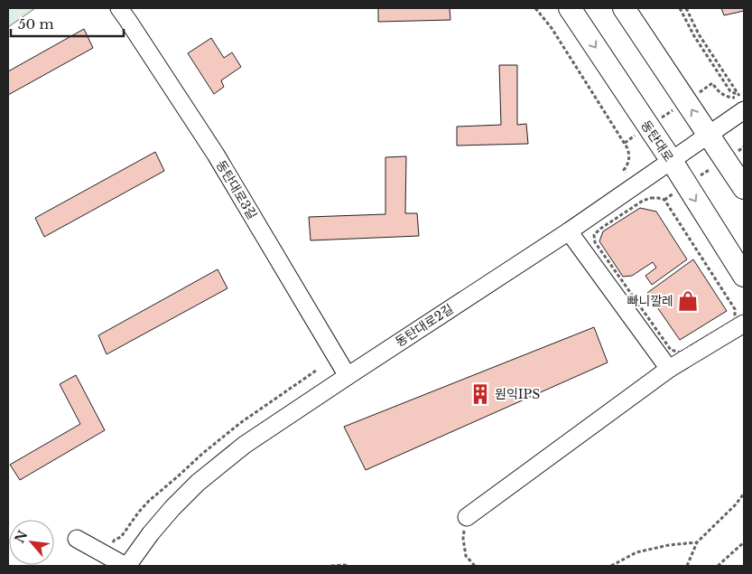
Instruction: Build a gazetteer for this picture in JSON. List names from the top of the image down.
{
  "streets": {
    "main road": ["동탄대로"],
    "street": ["동탄대로3길", "동탄대로2길"]
  },
  "crossings": [
    ["동탄대로", "동탄대로2길"],
    ["동탄대로3길", "동탄대로2길"]
  ],
  "places": {
    "shop": ["빠니깔레"],
    "building": ["원익IPS"]
  },
  "scale_bar": "50 m",
  "north": "top left"
}
